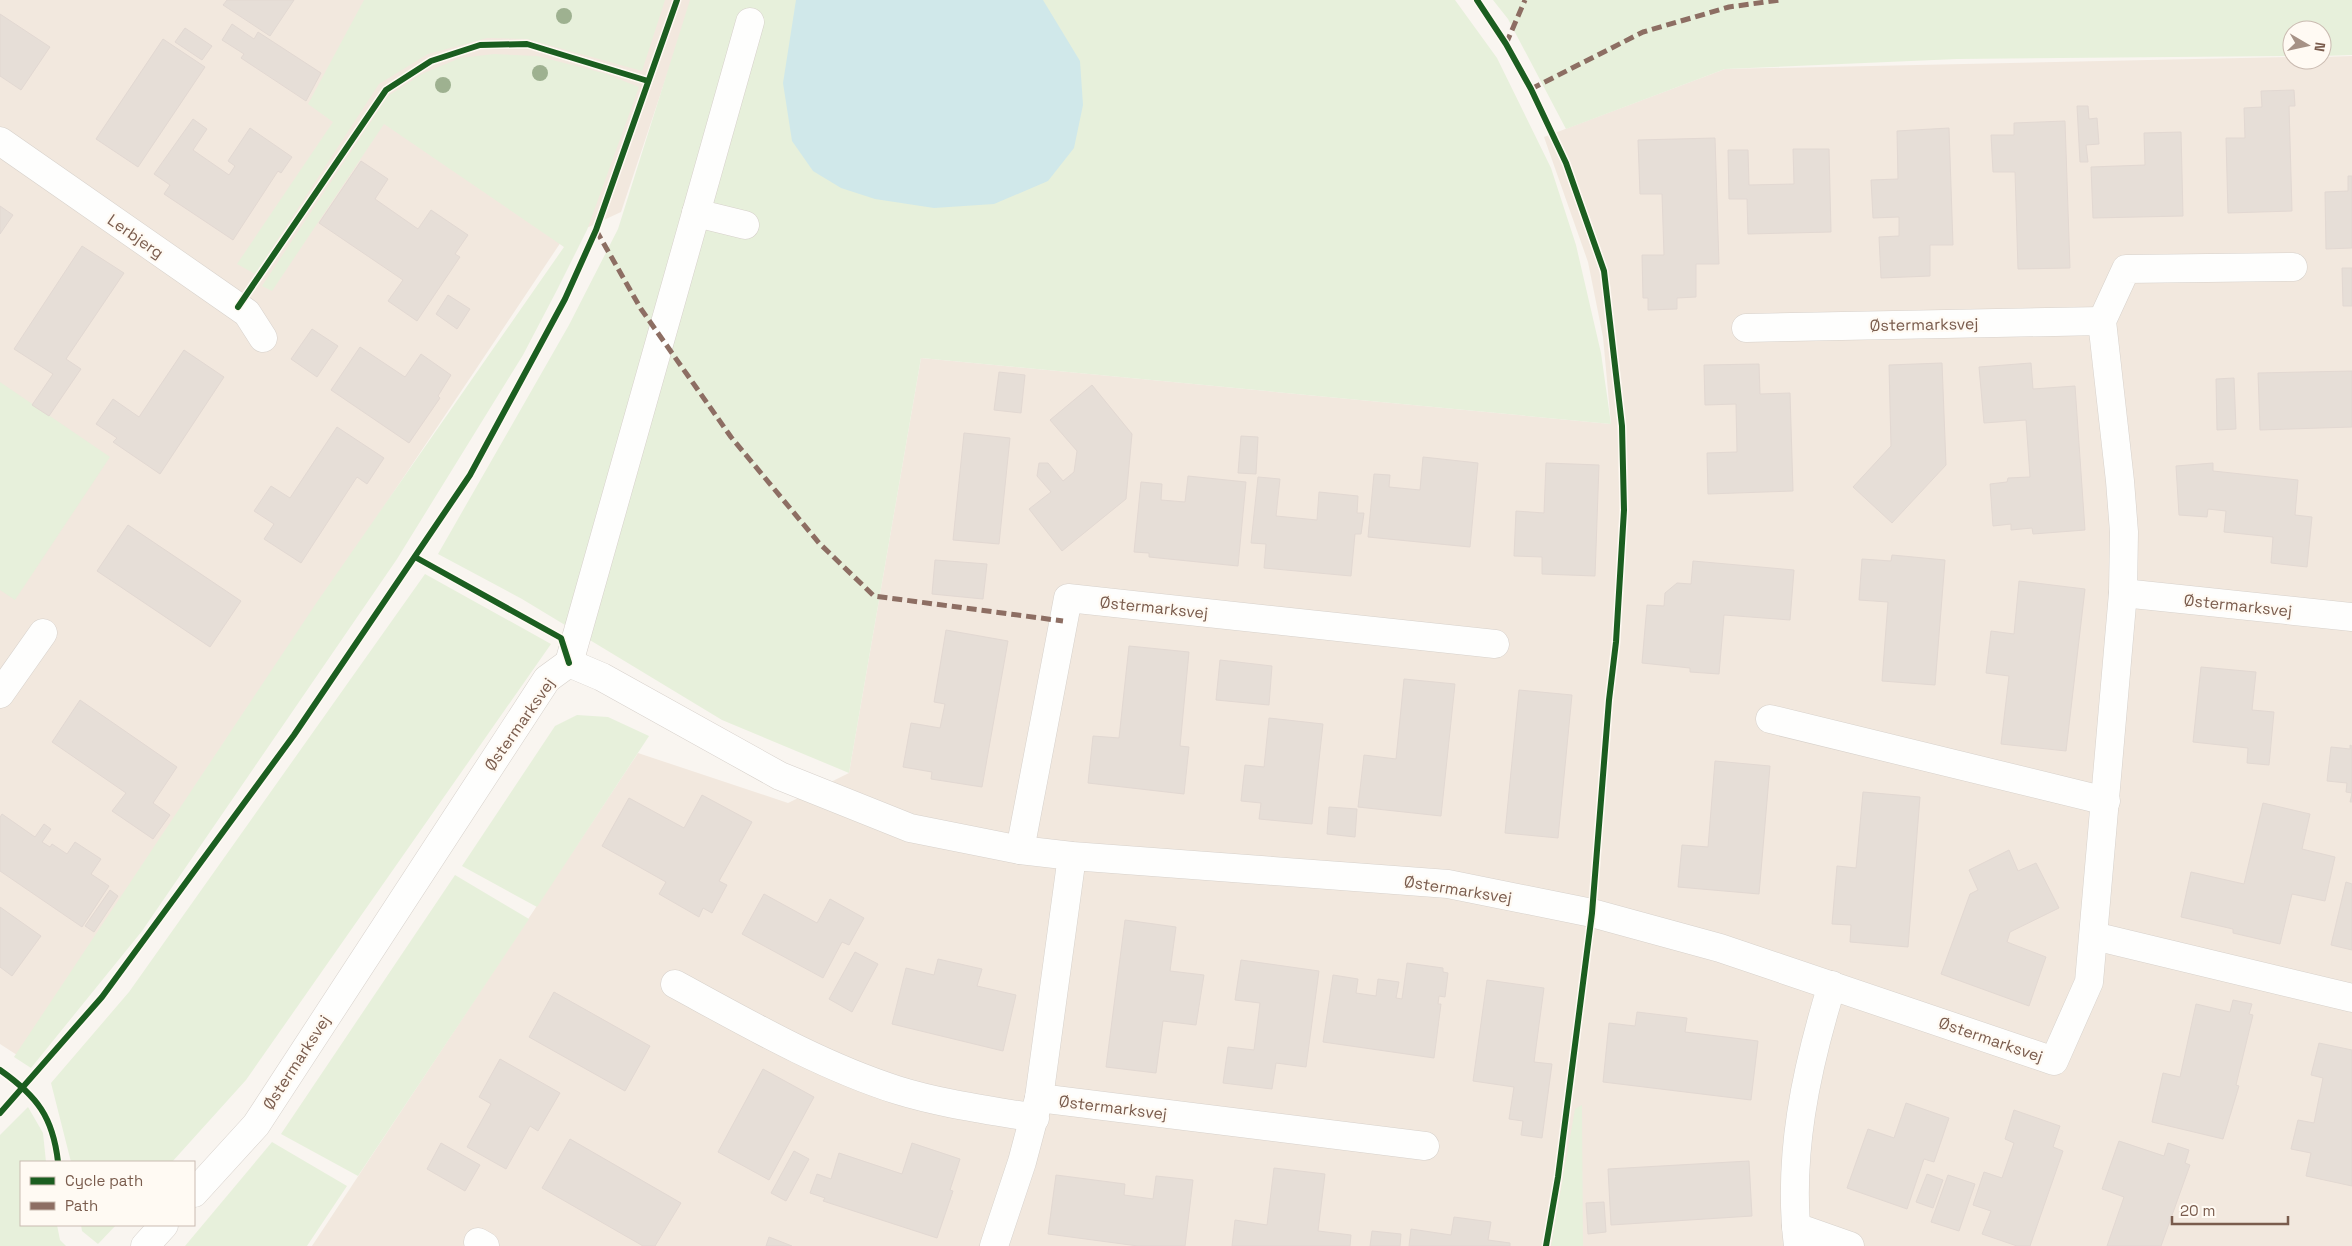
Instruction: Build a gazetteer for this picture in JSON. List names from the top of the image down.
{
  "streets": {
    "street": ["Lerbjerg", "Østermarksvej"]
  },
  "legend": ["Cycle path", "Path"],
  "scale_bar": "20 m",
  "north": "right"
}
